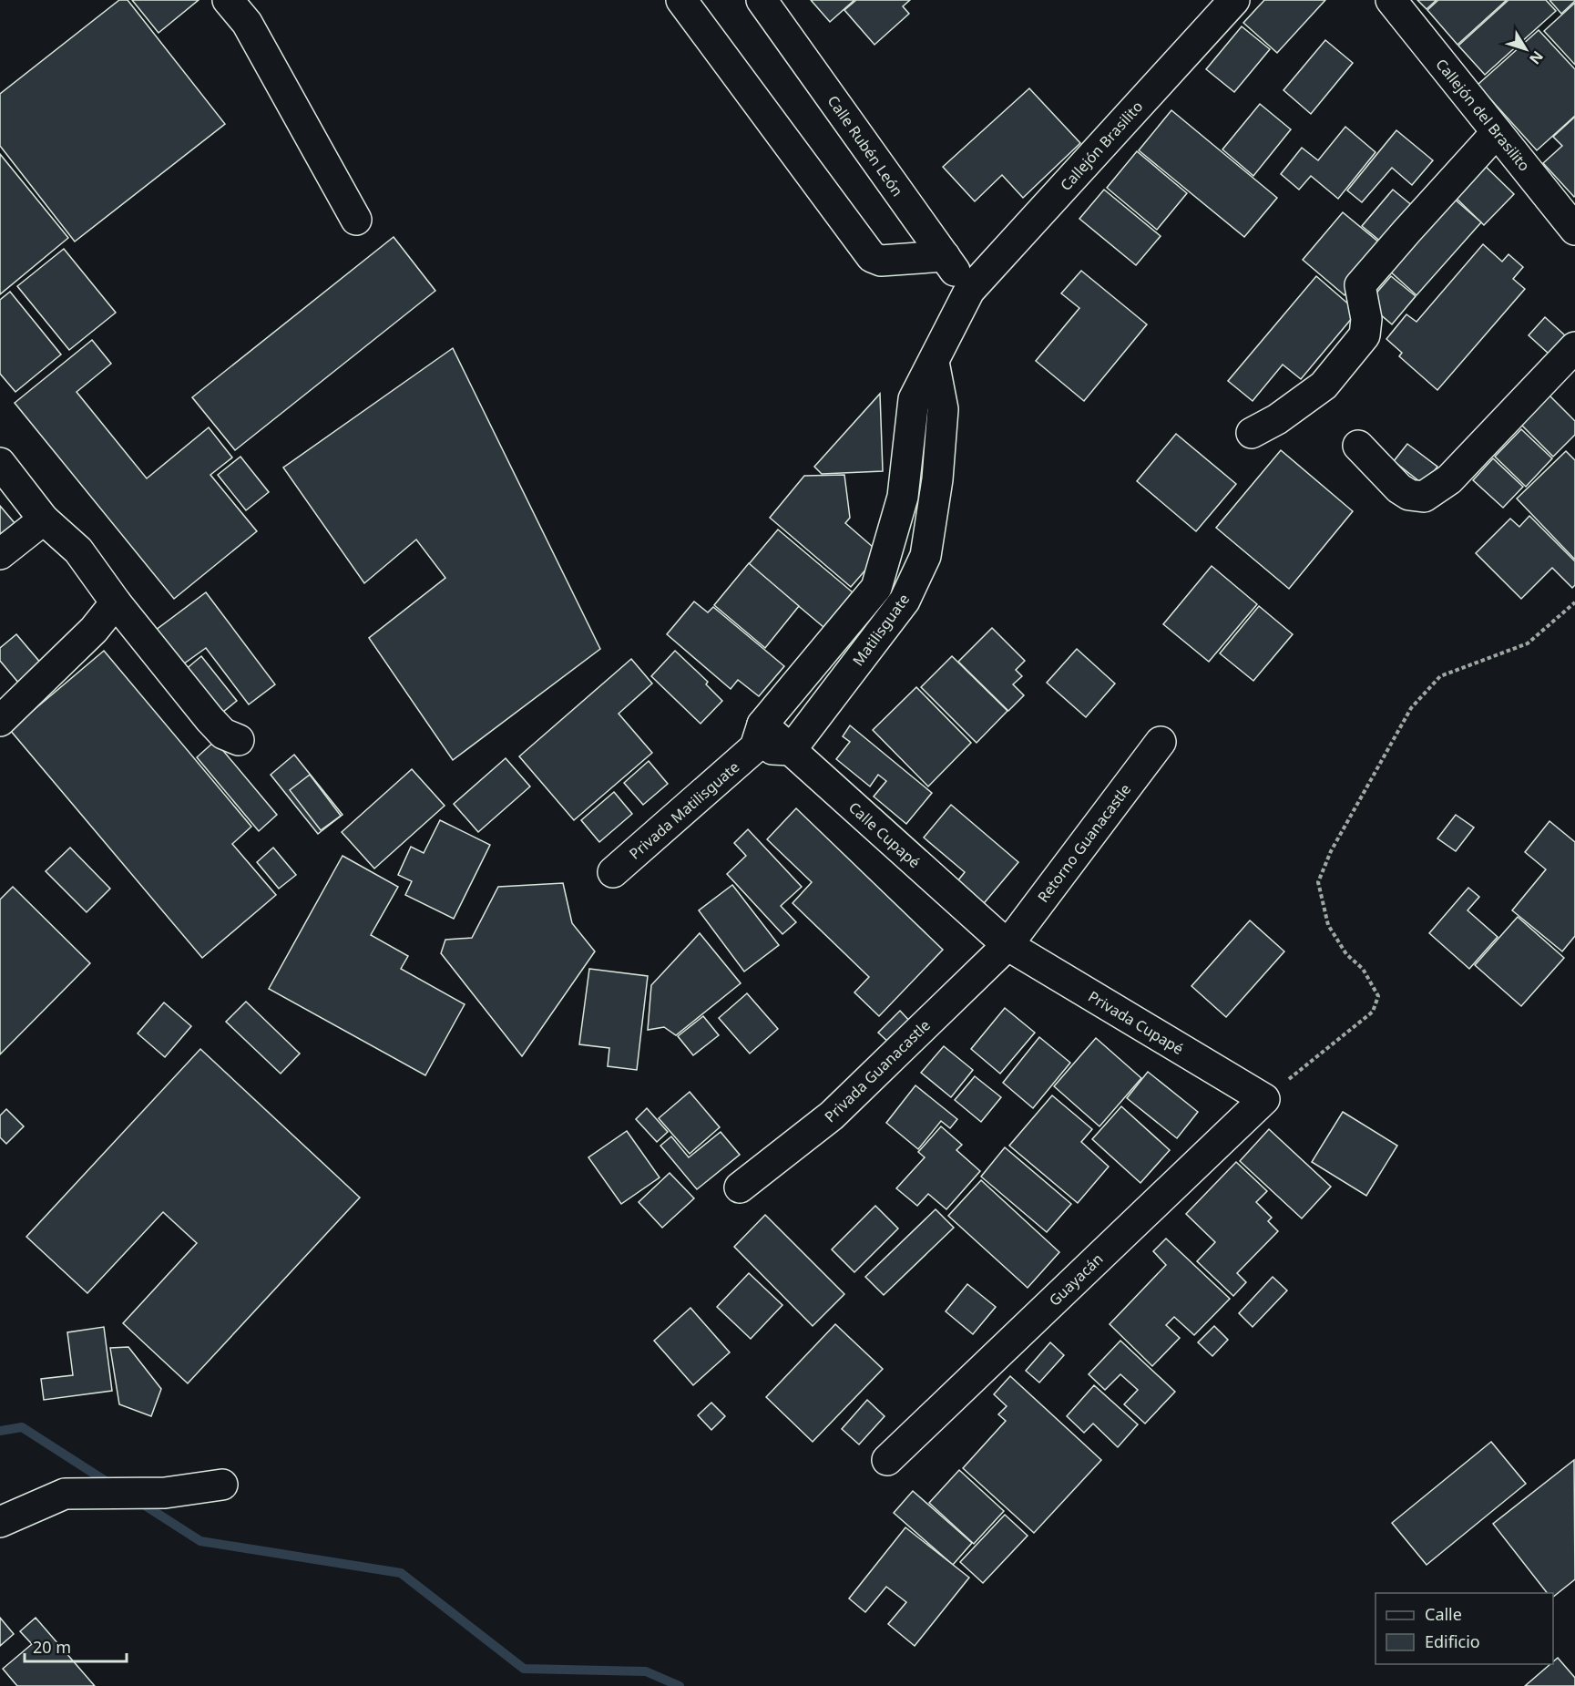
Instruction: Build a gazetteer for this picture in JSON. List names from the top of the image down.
{
  "streets": {
    "street": [
      "Callejón del Brasilito",
      "Calle Rubén León",
      "Callejón Brasilito",
      "Matilisguate",
      "Privada Matilisguate",
      "Calle Cupapé",
      "Retorno Guanacastle",
      "Privada Cupapé",
      "Privada Guanacastle",
      "Guayacán"
    ]
  },
  "crossings": [
    ["Calle Rubén León", "Callejón Brasilito"],
    ["Calle Rubén León", "Matilisguate"],
    ["Callejón Brasilito", "Matilisguate"],
    ["Matilisguate", "Privada Matilisguate"],
    ["Matilisguate", "Calle Cupapé"],
    ["Privada Matilisguate", "Calle Cupapé"],
    ["Calle Cupapé", "Retorno Guanacastle"],
    ["Calle Cupapé", "Privada Cupapé"],
    ["Calle Cupapé", "Privada Guanacastle"],
    ["Retorno Guanacastle", "Privada Cupapé"],
    ["Retorno Guanacastle", "Privada Guanacastle"],
    ["Privada Cupapé", "Privada Guanacastle"],
    ["Privada Cupapé", "Guayacán"]
  ],
  "legend": ["Calle", "Edificio"],
  "scale_bar": "20 m",
  "north": "bottom right"
}
